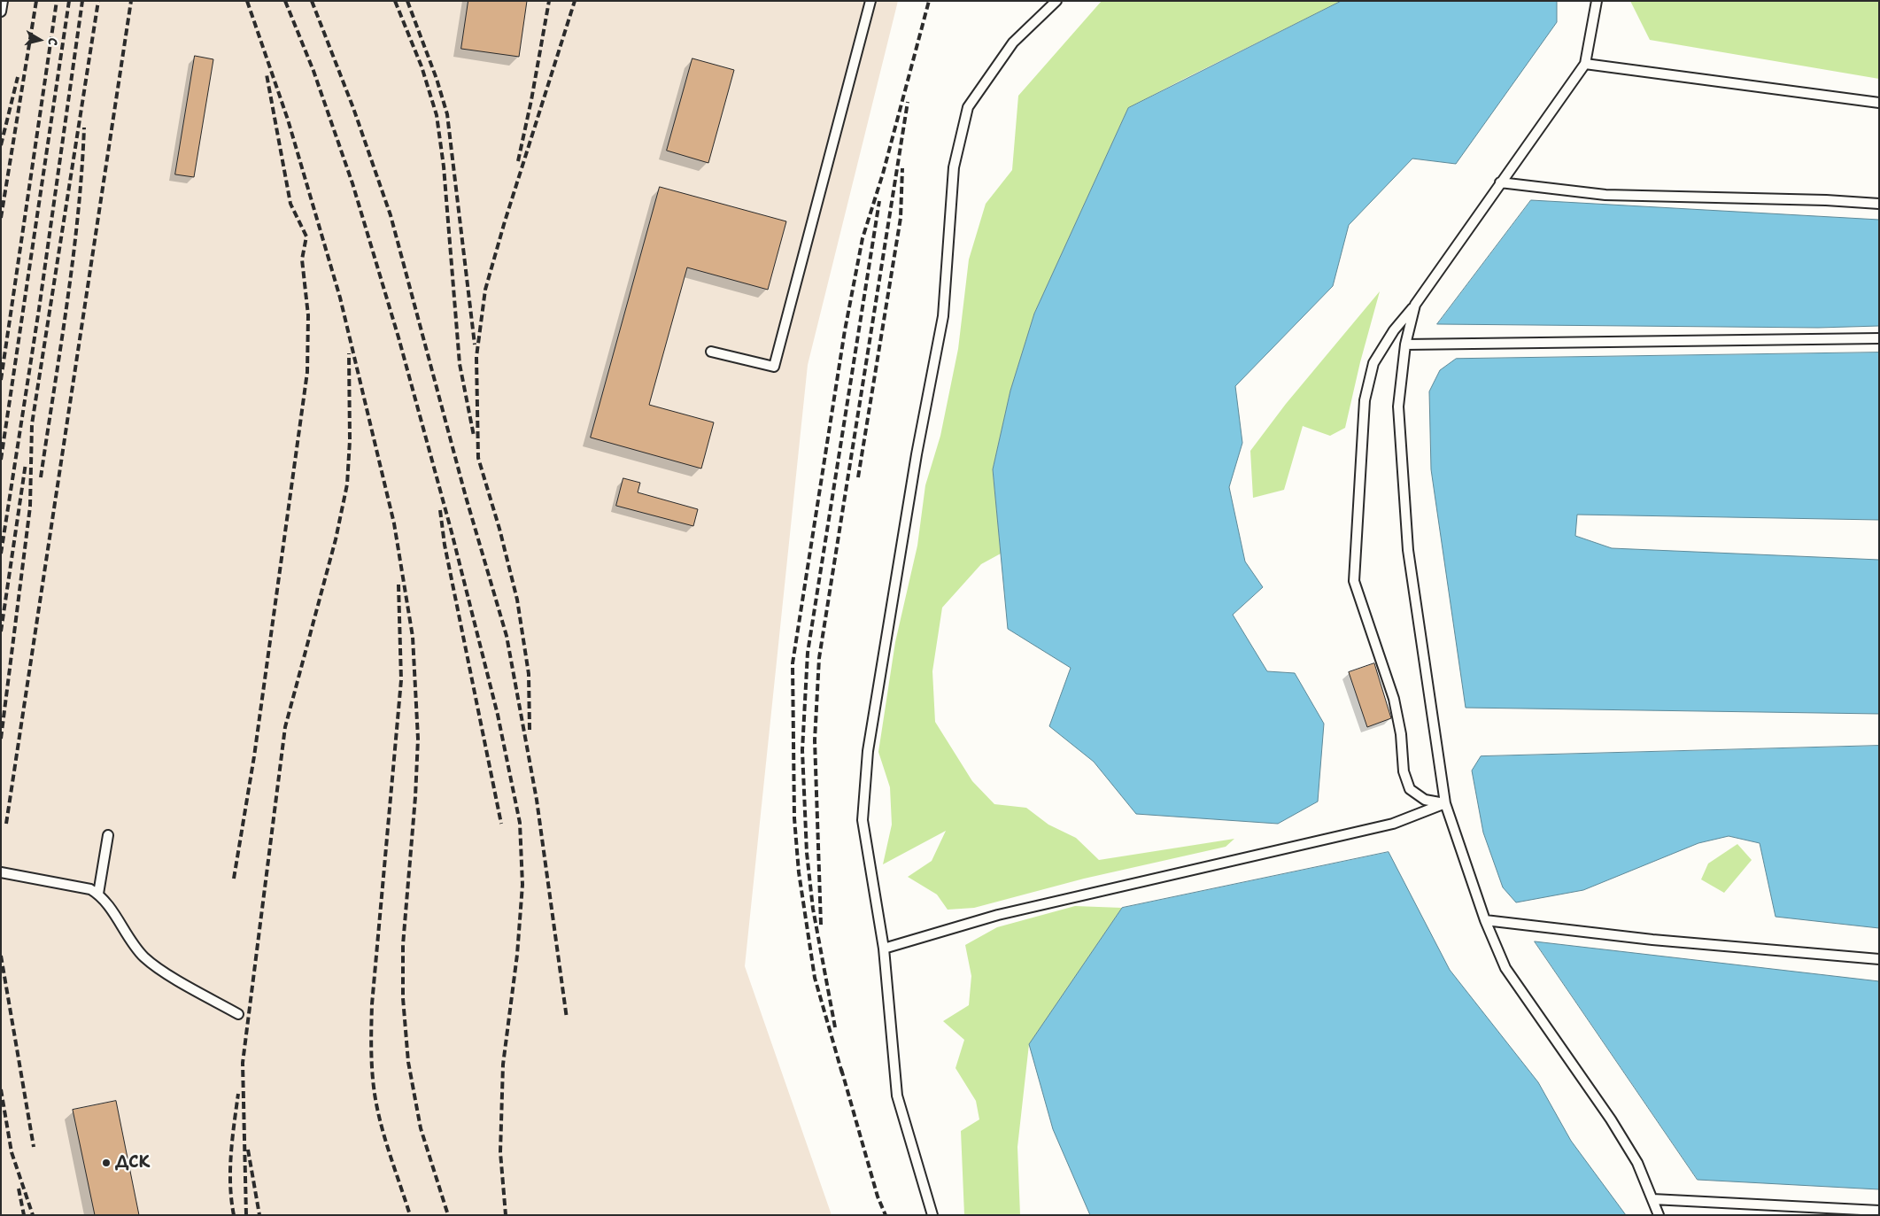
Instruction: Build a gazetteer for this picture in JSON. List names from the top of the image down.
{
  "places": ["ДСК"],
  "north": "right"
}
